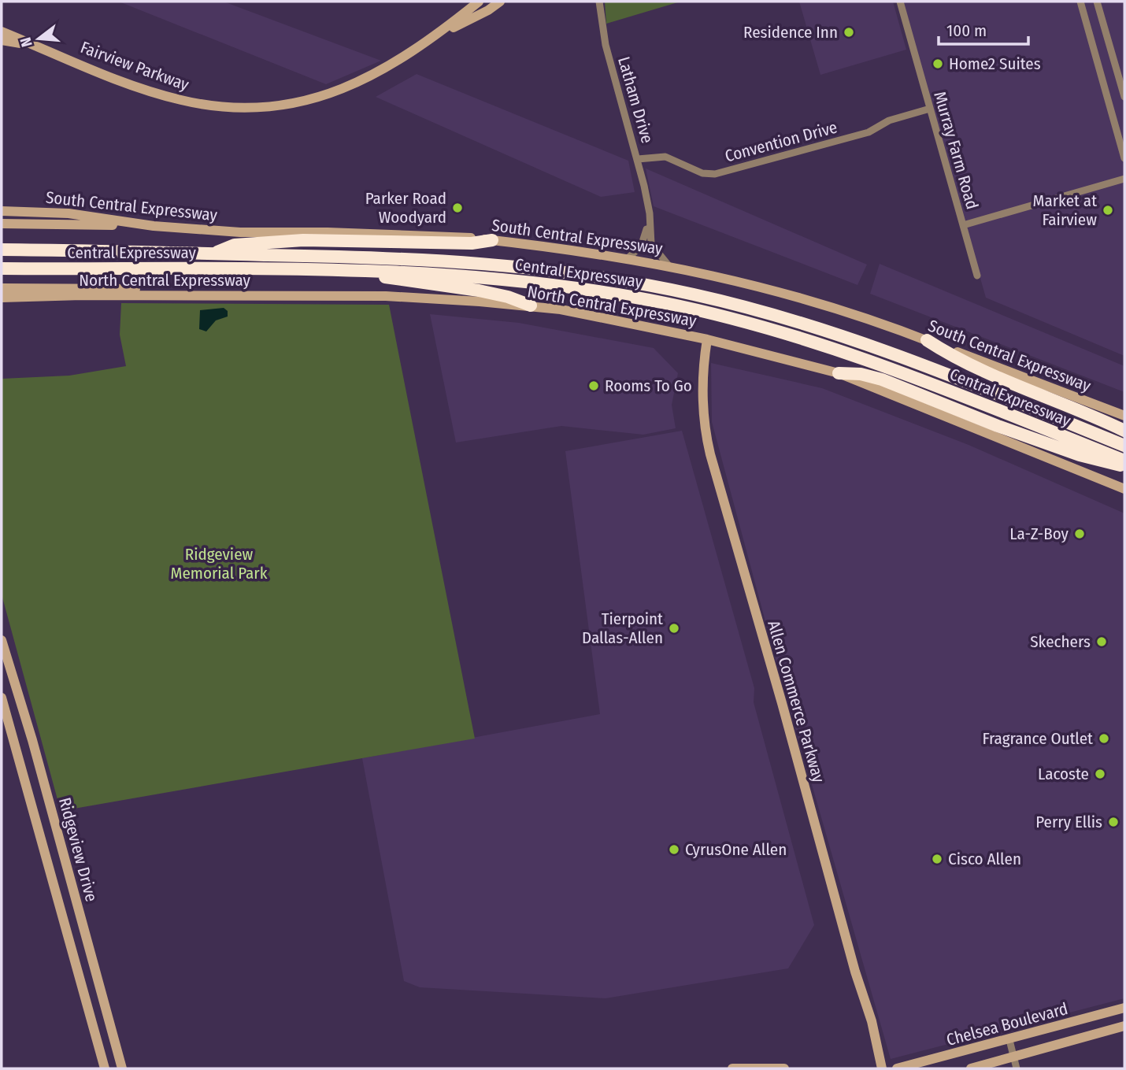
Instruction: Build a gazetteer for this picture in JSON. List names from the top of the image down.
{
  "streets": {
    "highway": ["Central Expressway"],
    "main road": [
      "Fairview Parkway",
      "South Central Expressway",
      "North Central Expressway",
      "Allen Commerce Parkway",
      "Ridgeview Drive",
      "Chelsea Boulevard"
    ],
    "street": ["Latham Drive", "Convention Drive", "Murray Farm Road"]
  },
  "crossings": [
    ["Latham Drive", "Convention Drive"],
    ["Latham Drive", "South Central Expressway"],
    ["Convention Drive", "Murray Farm Road"],
    ["North Central Expressway", "Allen Commerce Parkway"]
  ],
  "parks": ["Ridgeview Memorial Park"],
  "places": [
    "Residence Inn",
    "Home2 Suites",
    "Parker Road Woodyard",
    "Market at Fairview",
    "Rooms To Go",
    "La-Z-Boy",
    "Tierpoint Dallas-Allen",
    "Skechers",
    "Fragrance Outlet",
    "Lacoste",
    "Perry Ellis",
    "CyrusOne Allen",
    "Cisco Allen"
  ],
  "scale_bar": "100 m",
  "north": "left"
}
